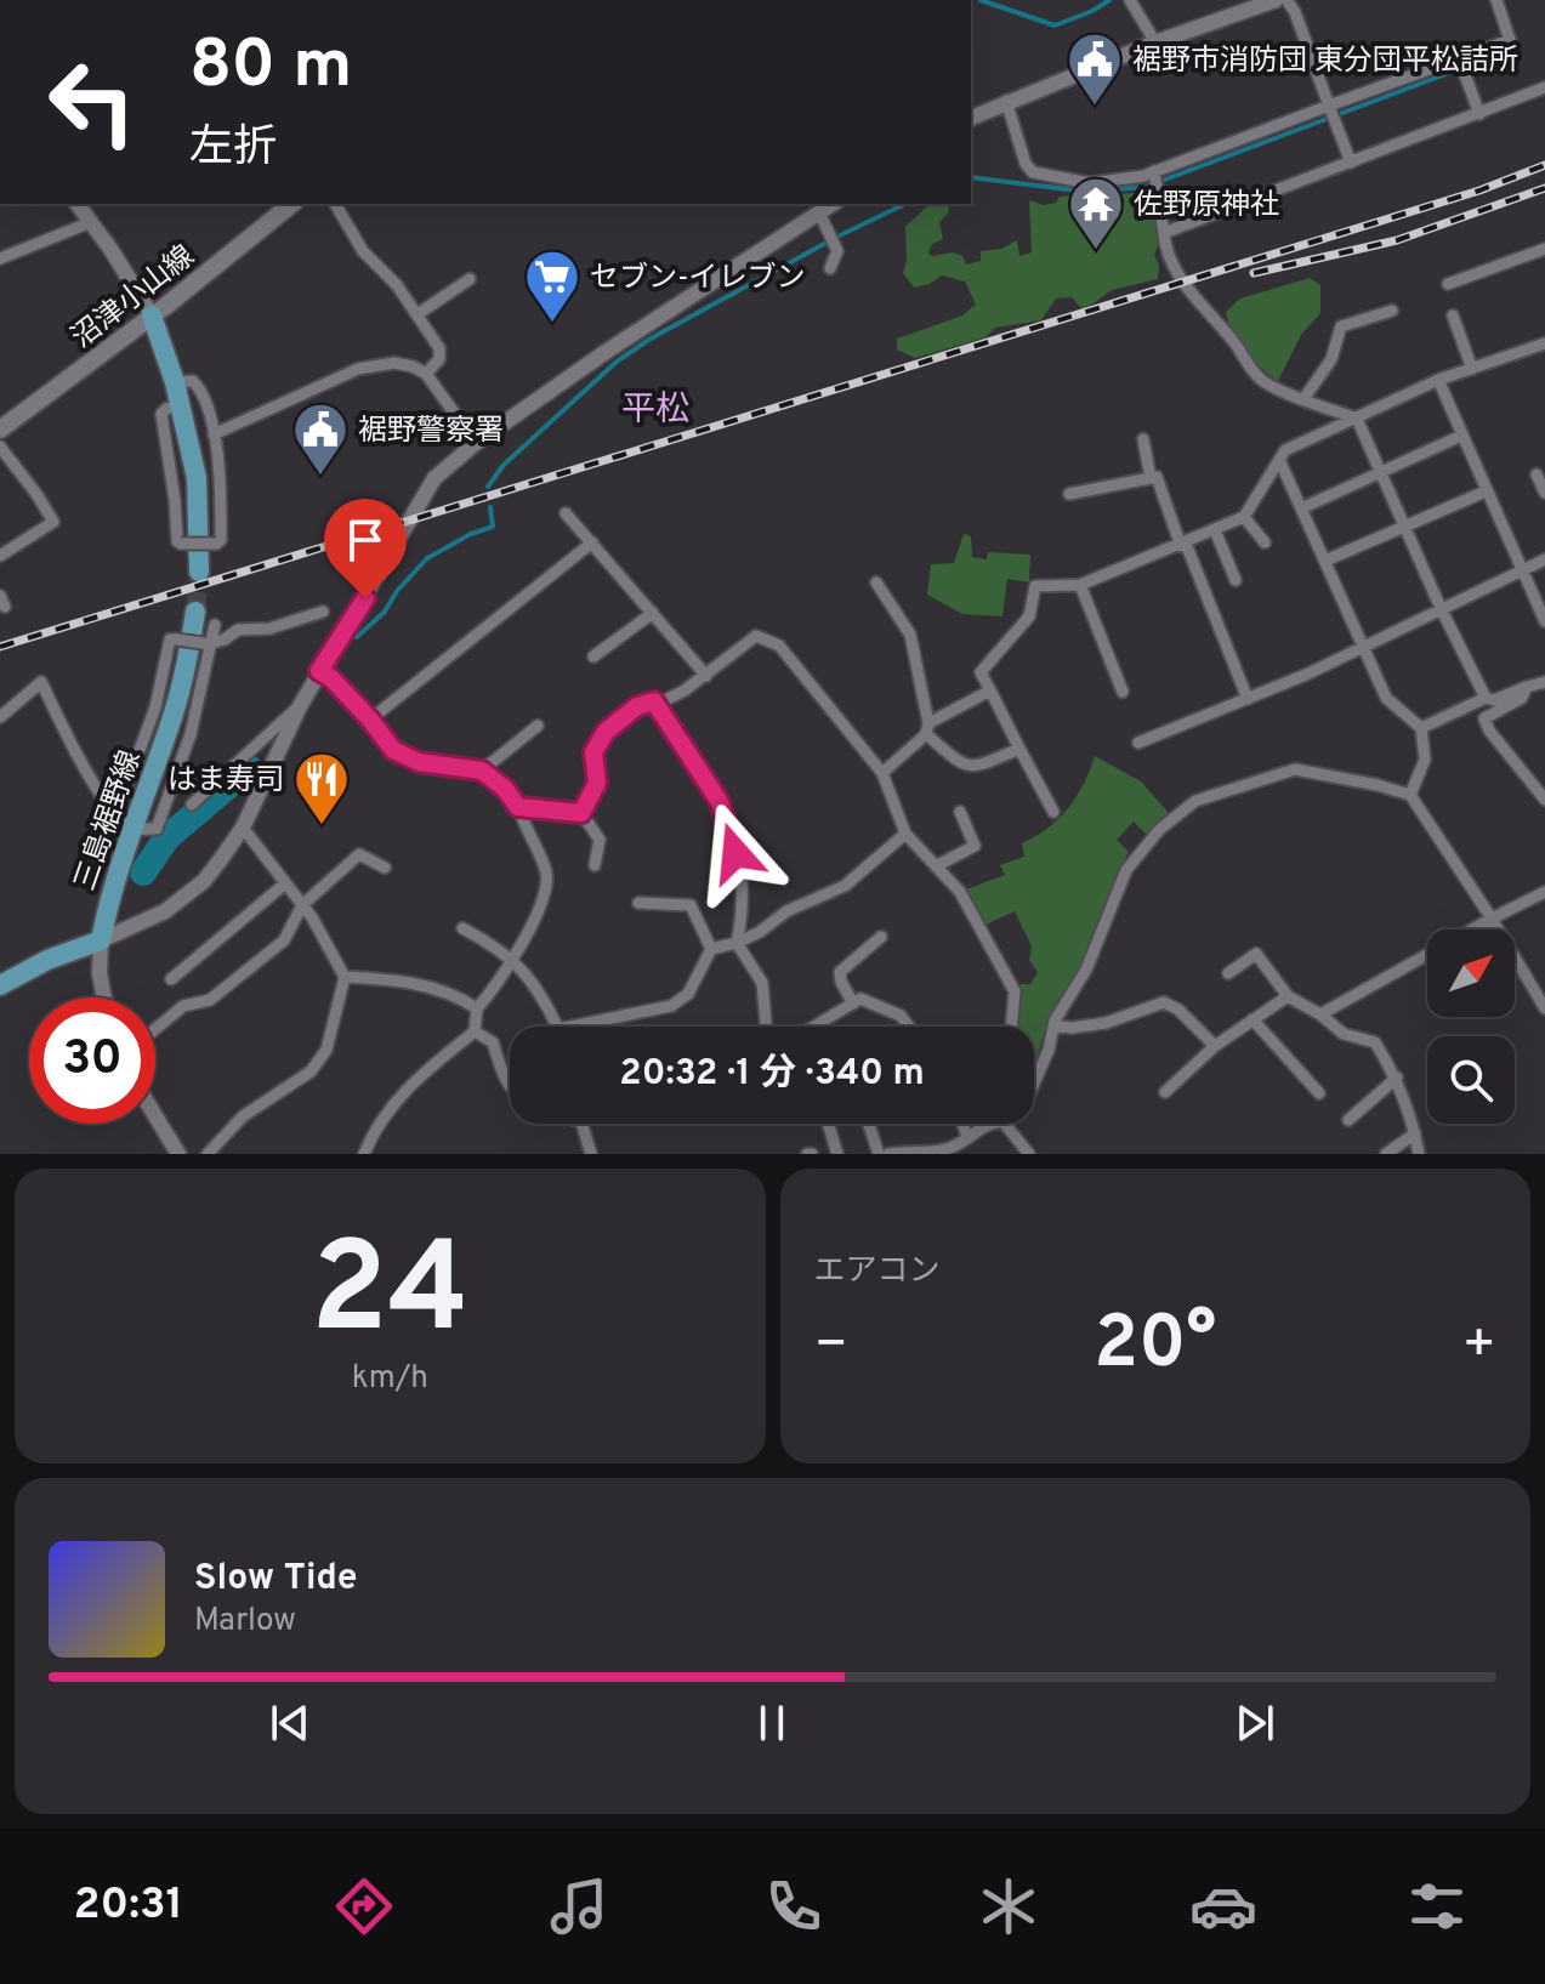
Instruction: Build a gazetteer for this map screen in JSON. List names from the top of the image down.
{
  "streets": {
    "main road": ["沼津小山線", "三島裾野線"]
  },
  "districts": ["平松"],
  "places": {
    "public building": ["裾野市消防団 東分団平松詰所", "裾野警察署"],
    "temple": ["佐野原神社"],
    "supermarket": ["セブン-イレブン"],
    "restaurant": ["はま寿司"]
  },
  "north": "top right",
  "page": {
    "turn": ["80 m", "左折"],
    "limit": "30",
    "trip": "20:32 · 1 分 · 340 m",
    "tile": [
      ["24", "km/h"],
      "エアコン"
    ],
    "heat": ["−", "20°", "+"],
    "song": ["Slow Tide", "Marlow"],
    "tabs": "20:31"
  }
}
